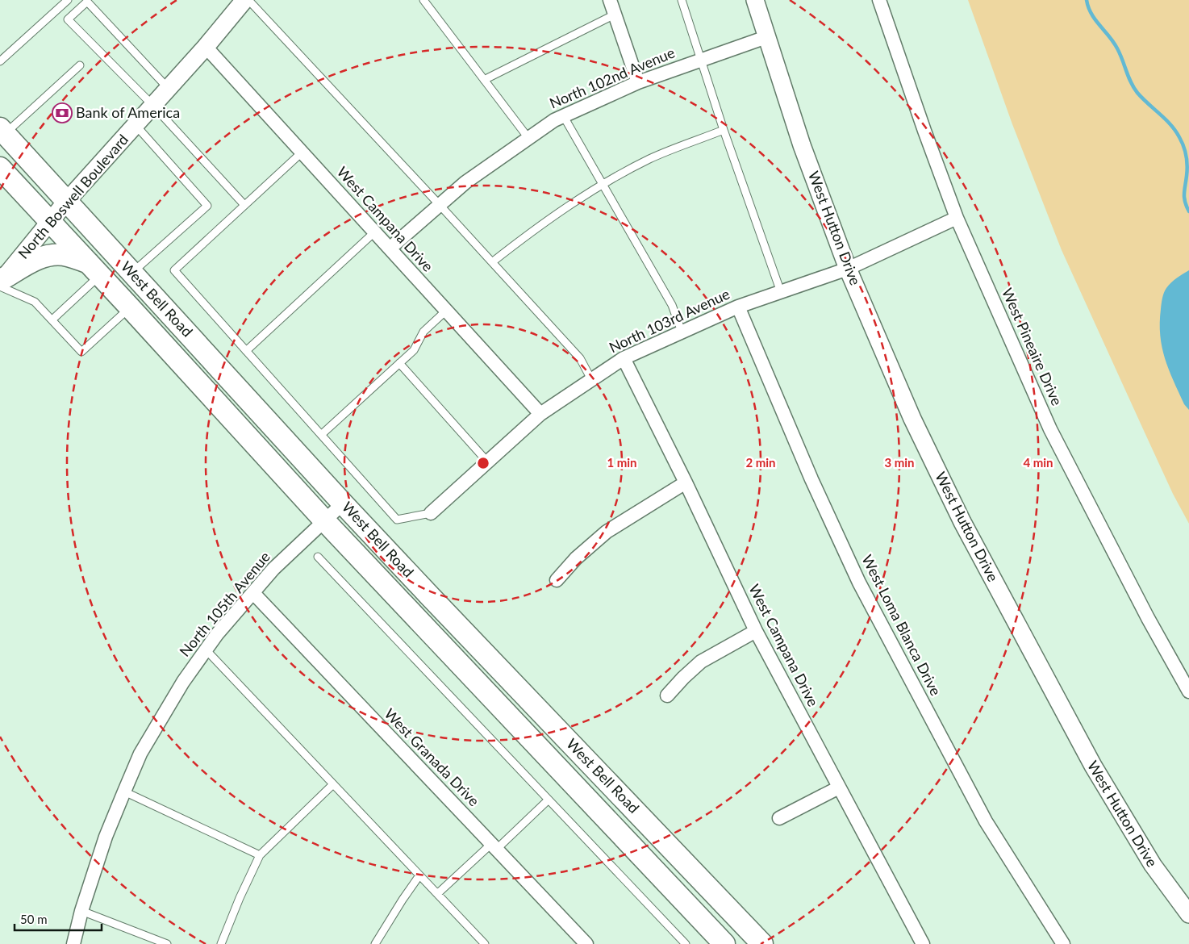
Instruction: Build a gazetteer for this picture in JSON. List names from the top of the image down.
{
  "streets": {
    "main road": ["West Bell Road"],
    "street": [
      "North 102nd Avenue",
      "North Boswell Boulevard",
      "West Campana Drive",
      "West Hutton Drive",
      "North 103rd Avenue",
      "West Pineaire Drive",
      "North 105th Avenue",
      "West Loma Blanca Drive",
      "West Granada Drive"
    ]
  },
  "crossings": [
    ["North 102nd Avenue", "West Campana Drive"],
    ["North 102nd Avenue", "West Hutton Drive"],
    ["North Boswell Boulevard", "West Campana Drive"],
    ["North Boswell Boulevard", "West Bell Road"],
    ["West Campana Drive", "North 103rd Avenue"],
    ["West Hutton Drive", "North 103rd Avenue"],
    ["West Bell Road", "North 105th Avenue"],
    ["North 103rd Avenue", "West Pineaire Drive"],
    ["North 103rd Avenue", "West Loma Blanca Drive"],
    ["North 105th Avenue", "West Granada Drive"]
  ],
  "places": {
    "bank": ["Bank of America"]
  },
  "scale_bar": "50 m",
  "rings": [
    "1 min",
    "2 min",
    "3 min",
    "4 min"
  ]
}
